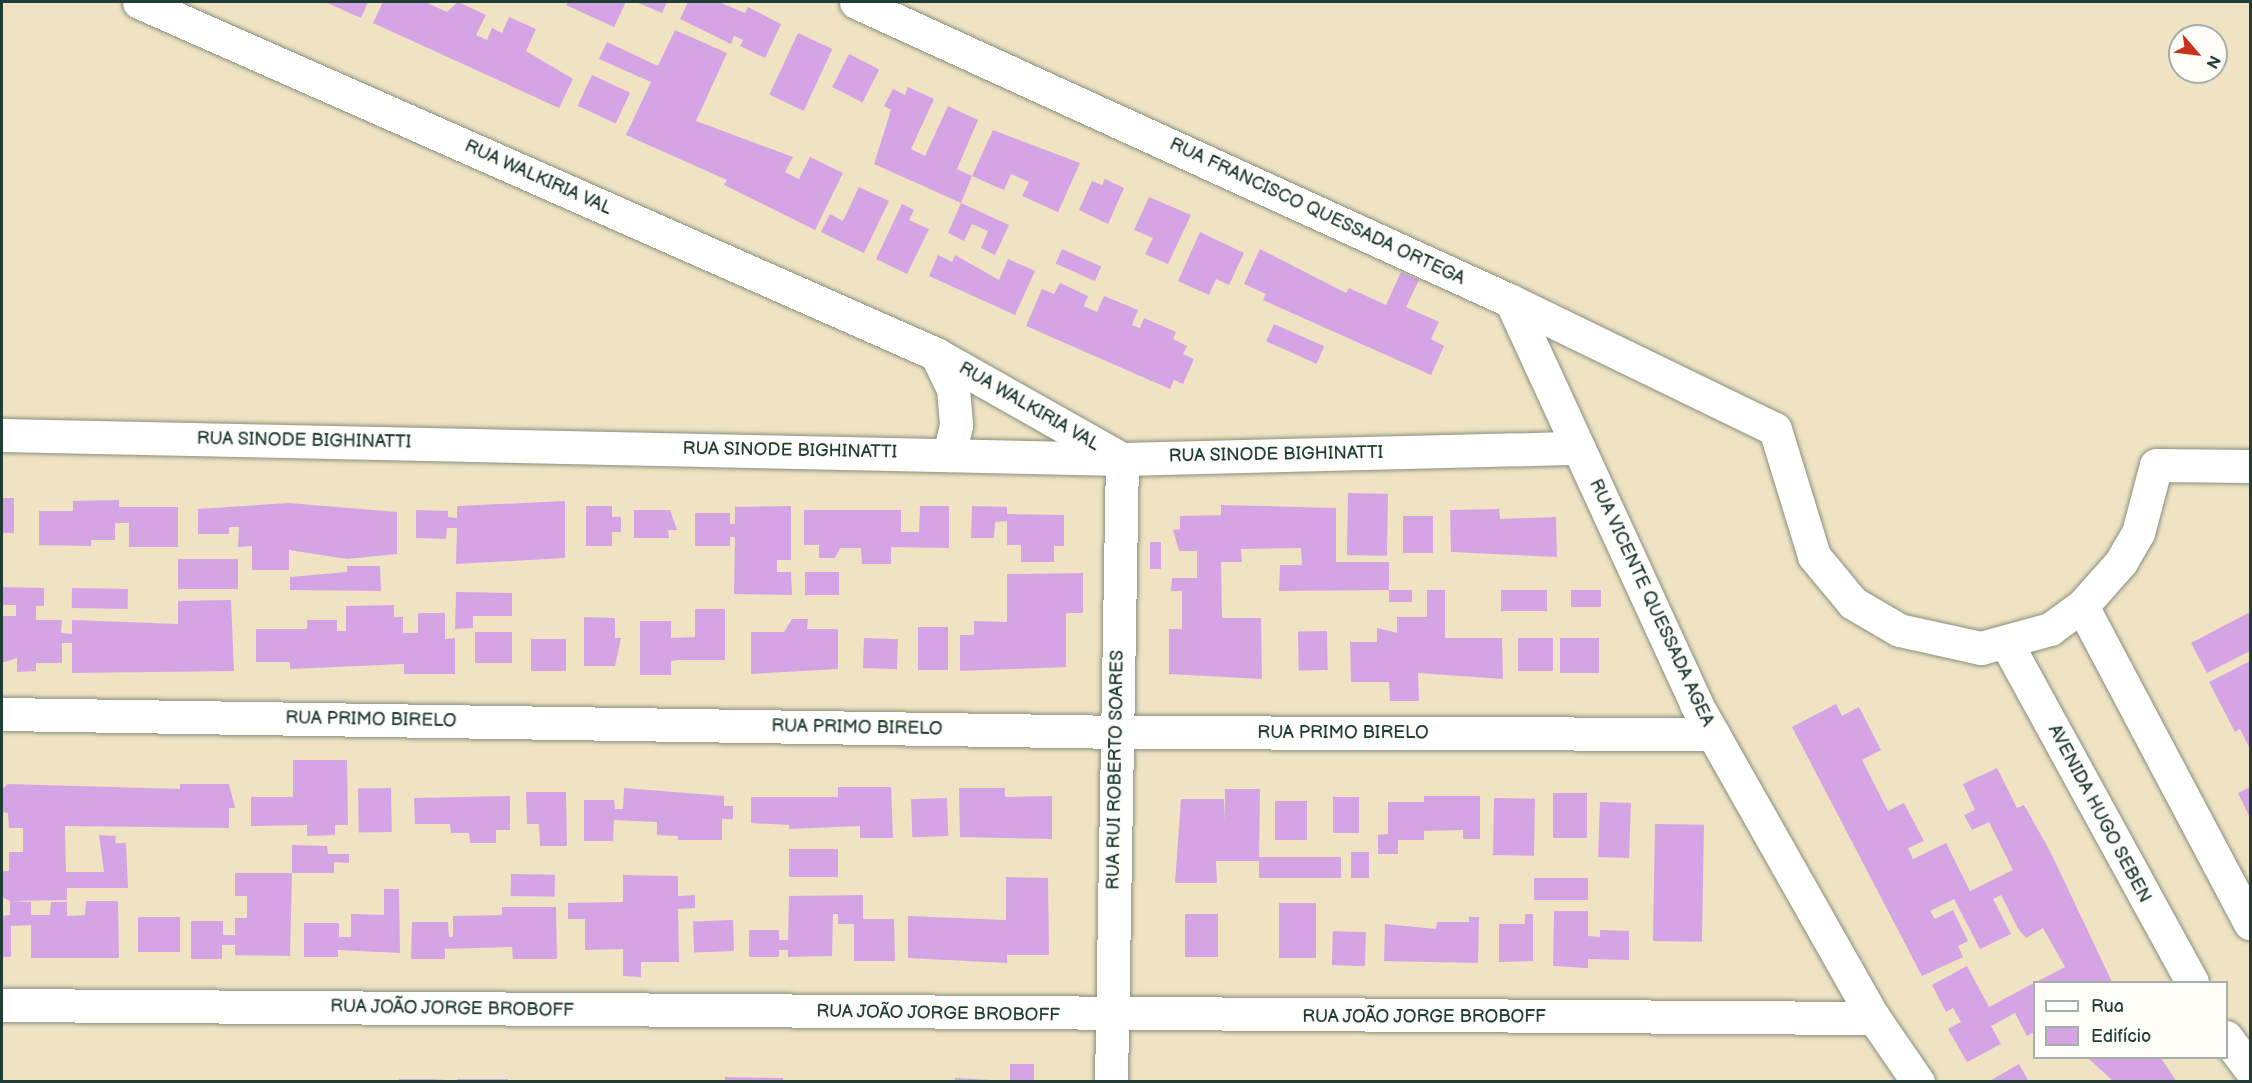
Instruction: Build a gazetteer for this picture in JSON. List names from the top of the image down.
{
  "streets": {
    "street": [
      "RUA WALKIRIA VAL",
      "RUA FRANCISCO QUESSADA ORTEGA",
      "RUA SINODE BIGHINATTI",
      "RUA VICENTE QUESSADA AGEA",
      "RUA PRIMO BIRELO",
      "RUA RUI ROBERTO SOARES",
      "AVENIDA HUGO SEBEN",
      "RUA JOÃO JORGE BROBOFF"
    ]
  },
  "crossings": [
    ["RUA WALKIRIA VAL", "RUA SINODE BIGHINATTI"],
    ["RUA WALKIRIA VAL", "RUA RUI ROBERTO SOARES"],
    ["RUA FRANCISCO QUESSADA ORTEGA", "RUA VICENTE QUESSADA AGEA"],
    ["RUA FRANCISCO QUESSADA ORTEGA", "AVENIDA HUGO SEBEN"],
    ["RUA SINODE BIGHINATTI", "RUA VICENTE QUESSADA AGEA"],
    ["RUA SINODE BIGHINATTI", "RUA RUI ROBERTO SOARES"],
    ["RUA VICENTE QUESSADA AGEA", "RUA PRIMO BIRELO"],
    ["RUA VICENTE QUESSADA AGEA", "RUA JOÃO JORGE BROBOFF"],
    ["RUA PRIMO BIRELO", "RUA RUI ROBERTO SOARES"],
    ["RUA RUI ROBERTO SOARES", "RUA JOÃO JORGE BROBOFF"]
  ],
  "legend": ["Rua", "Edifício"],
  "north": "bottom right"
}
